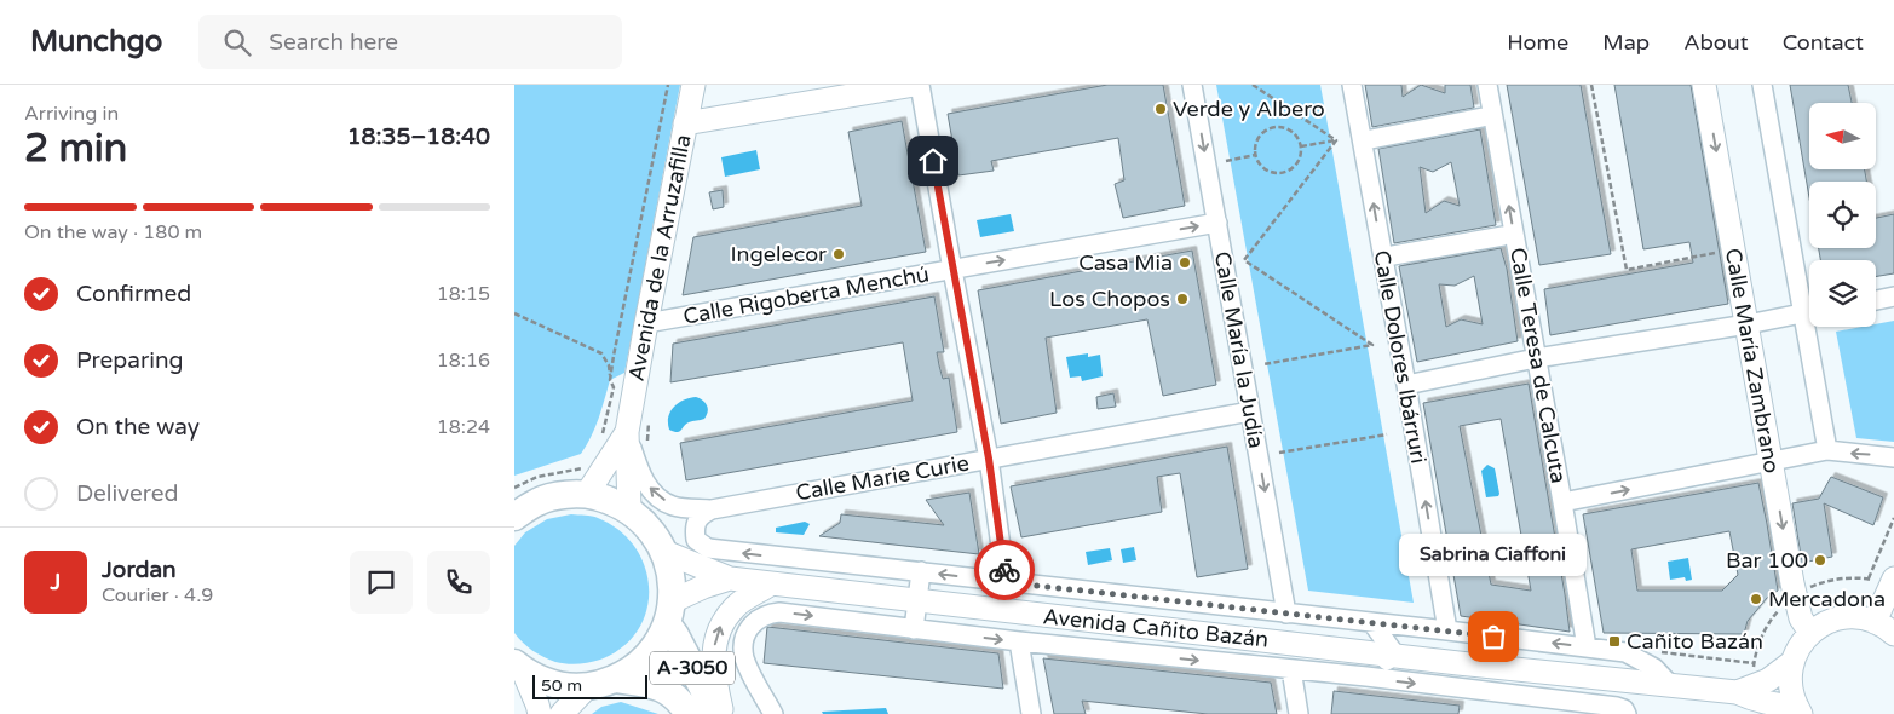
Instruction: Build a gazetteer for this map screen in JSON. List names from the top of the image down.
{
  "streets": {
    "highway": ["A-3050"],
    "main road": ["Avenida de la Arruzafilla", "Calle María Zambrano", "Avenida Cañito Bazán"],
    "street": [
      "Calle Rigoberta Menchú",
      "Calle María la Judía",
      "Calle Dolores Ibárruri",
      "Calle Teresa de Calcuta",
      "Calle Marie Curie"
    ]
  },
  "crossings": [
    ["Avenida de la Arruzafilla", "Calle Rigoberta Menchú"],
    ["Avenida de la Arruzafilla", "Calle Marie Curie"],
    ["Calle Rigoberta Menchú", "Calle María la Judía"],
    ["Calle María la Judía", "Calle Marie Curie"],
    ["Calle María la Judía", "Avenida Cañito Bazán"],
    ["Calle Dolores Ibárruri", "Avenida Cañito Bazán"],
    ["Calle Teresa de Calcuta", "Avenida Cañito Bazán"],
    ["Calle Marie Curie", "Avenida Cañito Bazán"],
    ["Avenida Cañito Bazán", "A-3050"]
  ],
  "one_way": [
    "Calle Rigoberta Menchú",
    "Calle María la Judía",
    "Calle Dolores Ibárruri",
    "Calle María Zambrano",
    "Calle Teresa de Calcuta"
  ],
  "places": {
    "other": [
      "Verde y Albero",
      "Ingelecor",
      "Casa Mia",
      "Los Chopos",
      "Bar 100",
      "Mercadona",
      "Sabrina Ciaffoni"
    ],
    "transit": ["Cañito Bazán"]
  },
  "scale_bar": "50 m",
  "north": "left",
  "page": {
    "header": "Munchgo",
    "search": "Search here",
    "nav": [
      "Home",
      "Map",
      "About",
      "Contact"
    ],
    "heading": ["2 min", "Arriving in", "18:35–18:40"],
    "panel": ["Jordan", "Courier · 4.9"],
    "bar": "On the way · 180 m",
    "list": [
      ["Confirmed", "18:15"],
      ["Preparing", "18:16"],
      ["On the way", "18:24"],
      "Delivered"
    ],
    "bubble": "Sabrina Ciaffoni",
    "round": "J",
    "scale": "50 m"
  }
}
